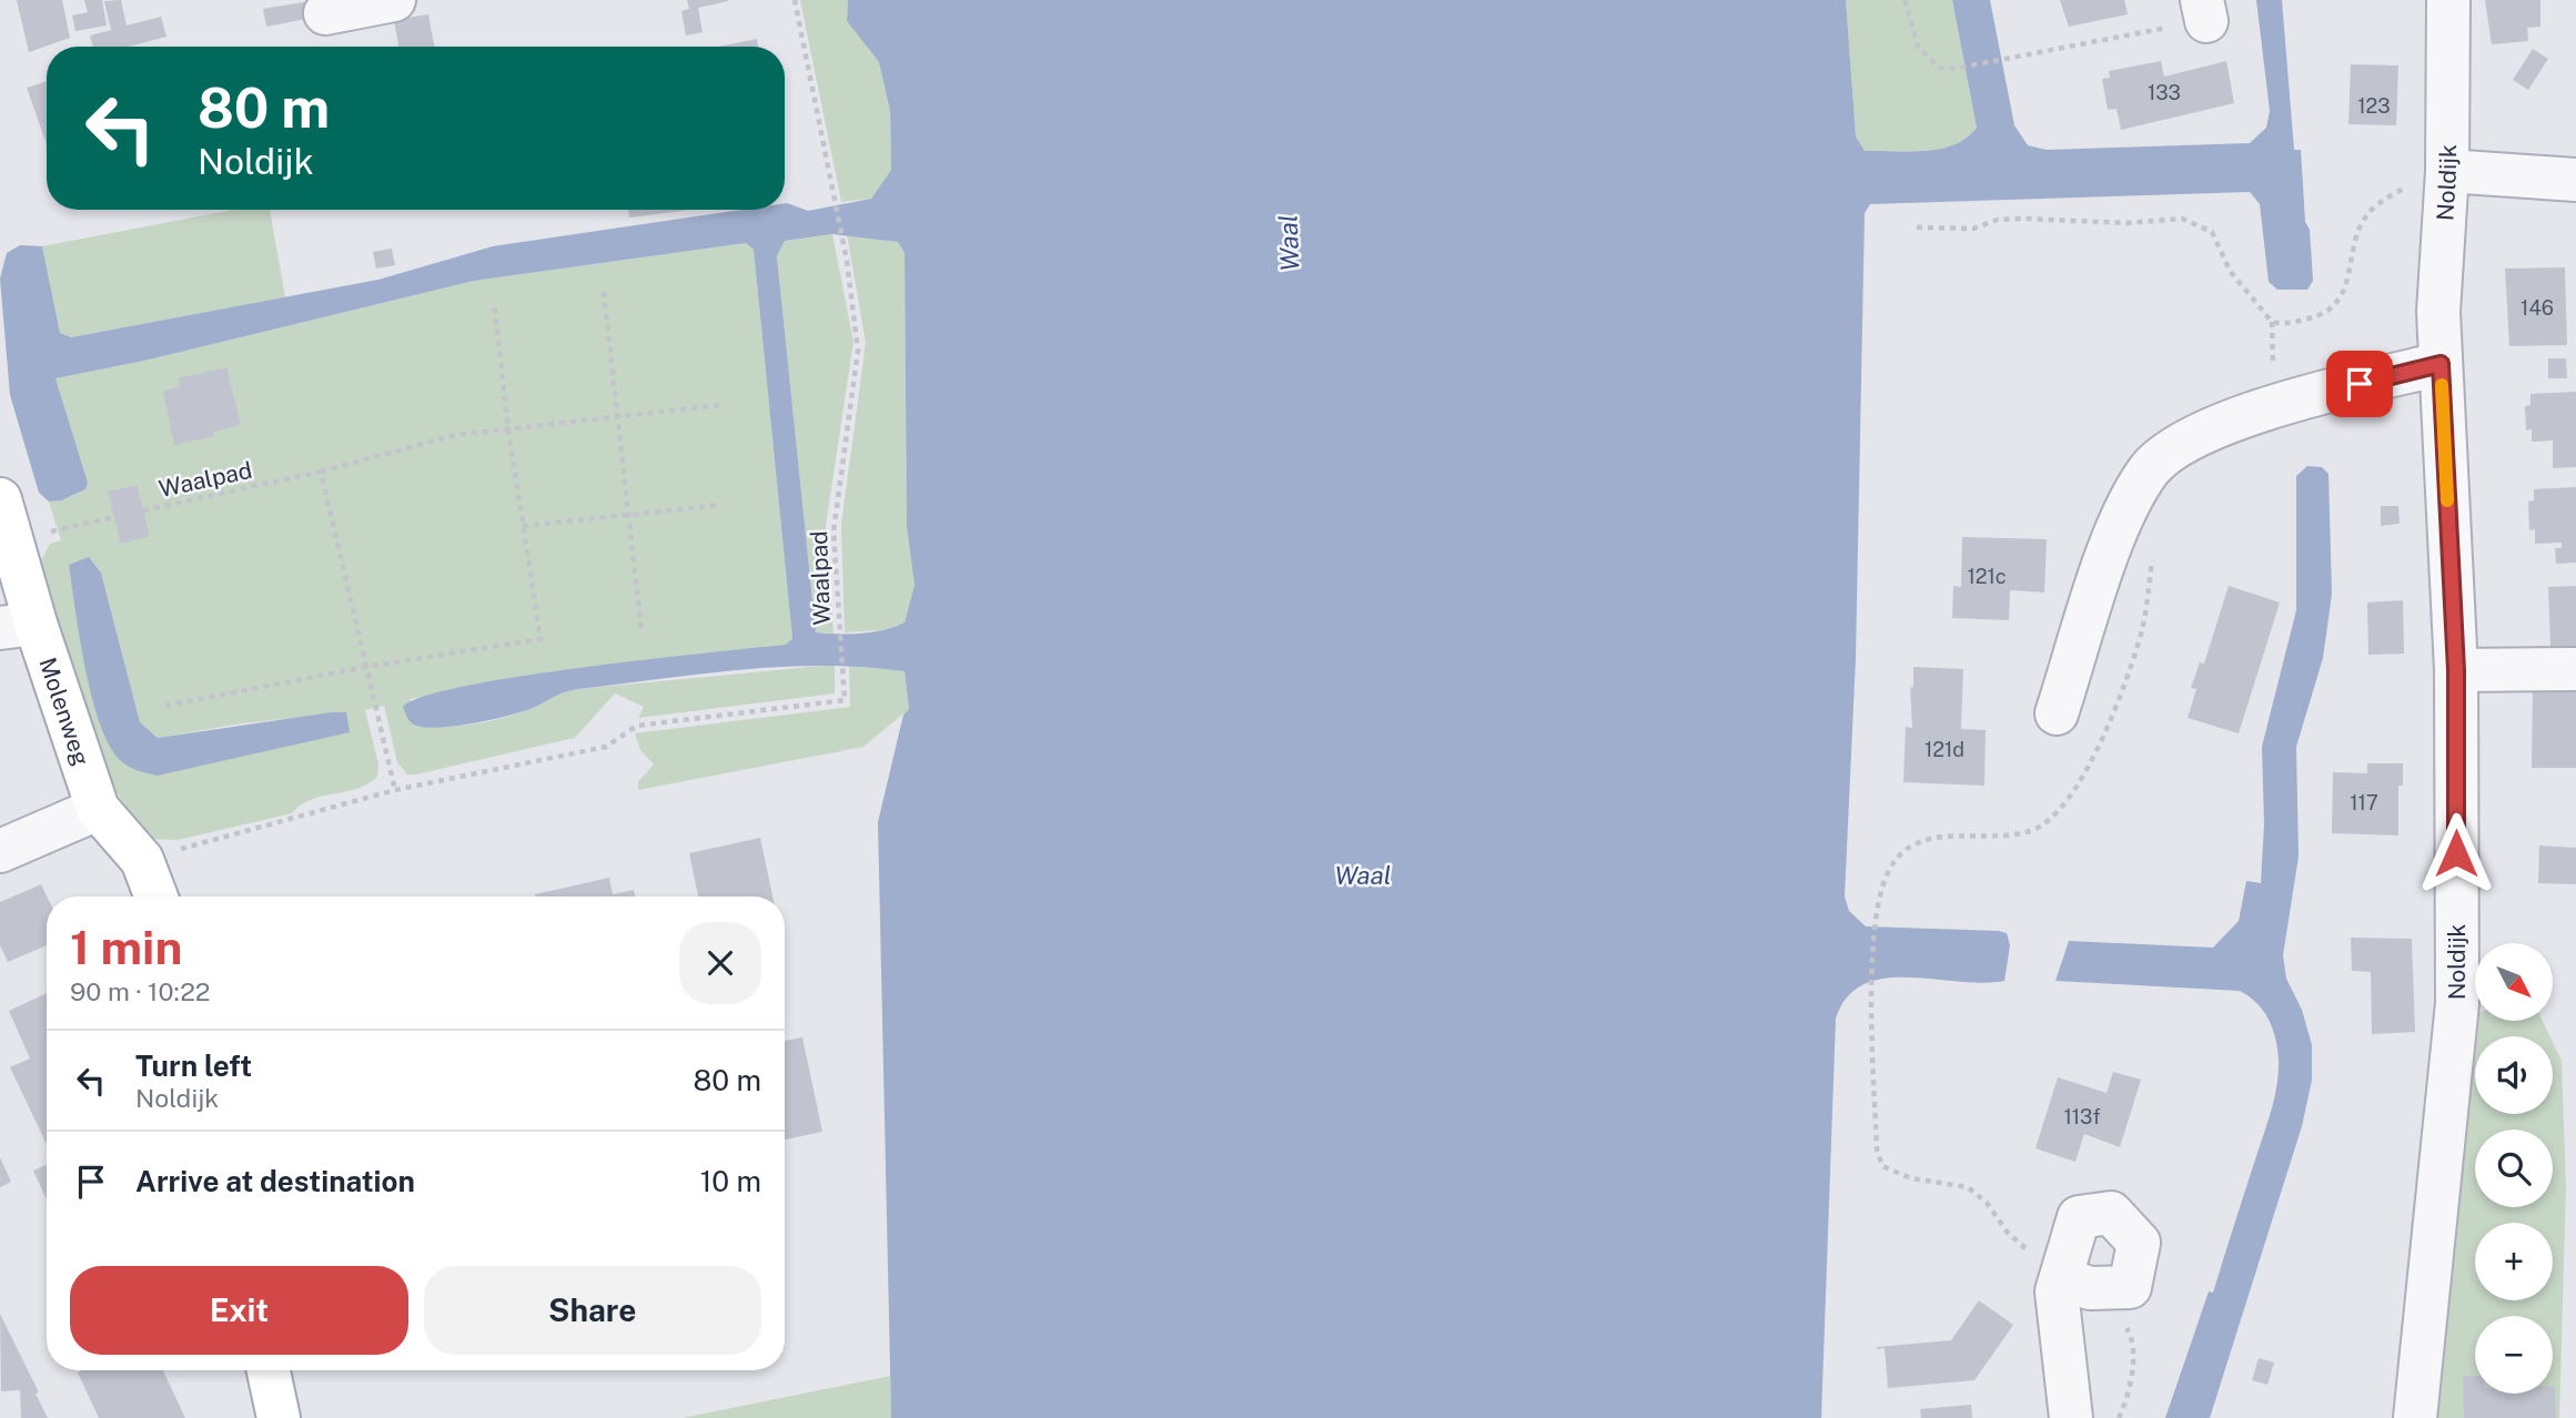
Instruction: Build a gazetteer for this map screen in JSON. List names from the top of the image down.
{
  "streets": {
    "main road": ["Molenweg"],
    "street": ["Noldijk"],
    "path": ["Waalpad"]
  },
  "crossings": [
    ["Waalpad", "Molenweg"]
  ],
  "water": ["Waal"],
  "house_numbers": [
    "133",
    "123",
    "146",
    "121c",
    "121d",
    "117",
    "113f"
  ],
  "north": "bottom right",
  "page": {
    "turn": ["80 m", "Noldijk"],
    "heading": ["1 min", "90 m · 10:22"],
    "map_buttons": ["+", "−"],
    "list": [
      {
        "name": "Turn left",
        "note": "Noldijk",
        "value": "80 m"
      },
      {
        "name": "Arrive at destination",
        "value": "10 m"
      }
    ],
    "buttons": ["Exit", "Share"]
  }
}
